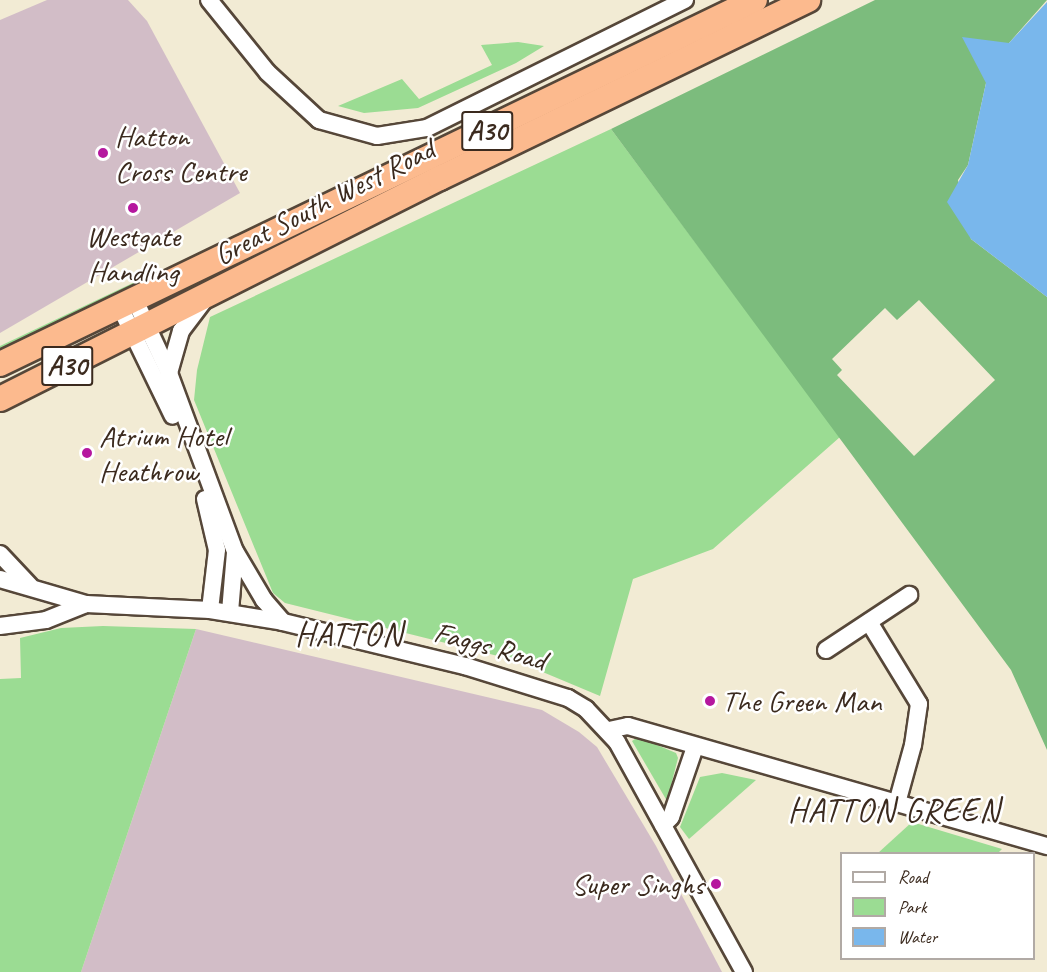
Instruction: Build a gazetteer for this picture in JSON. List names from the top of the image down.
{
  "streets": {
    "highway": ["A30", "Great South West Road"],
    "street": ["Faggs Road"]
  },
  "districts": ["HATTON", "HATTON GREEN"],
  "places": [
    "Hatton Cross Centre",
    "Westgate Handling",
    "Atrium Hotel Heathrow",
    "The Green Man",
    "Super Singhs"
  ],
  "legend": ["Road", "Park", "Water"]
}
